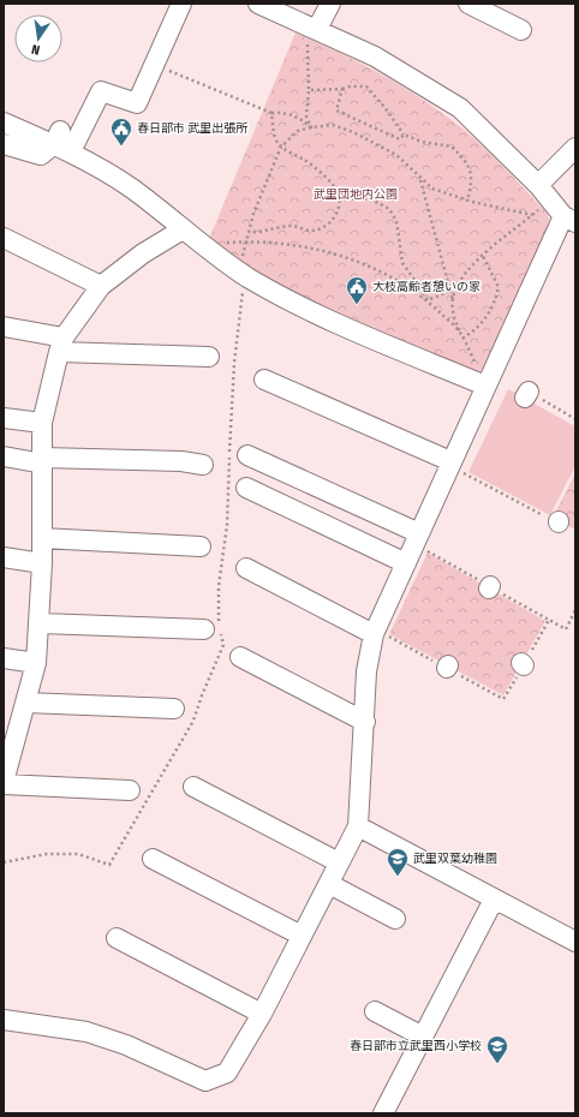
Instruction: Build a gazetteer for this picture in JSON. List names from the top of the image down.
{
  "parks": ["武里団地内公園"],
  "places": {
    "public building": ["春日部市 武里出張所", "大枝高齢者憩いの家"],
    "school or university": ["武里双葉幼稚園", "春日部市立武里西小学校"]
  },
  "north": "bottom"
}
